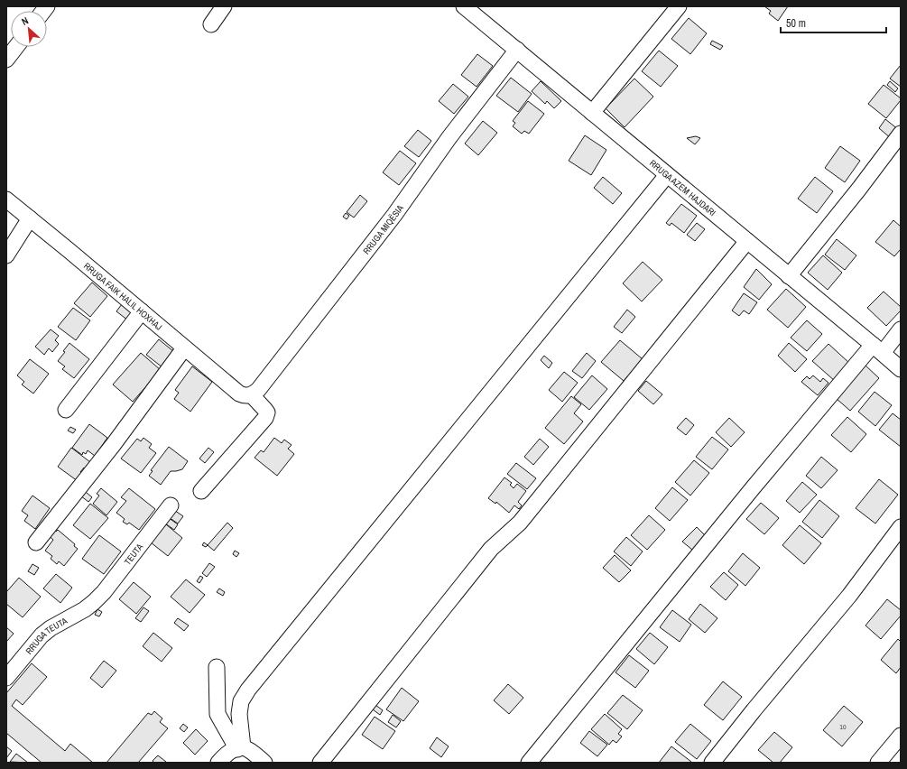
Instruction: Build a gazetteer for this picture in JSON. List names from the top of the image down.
{
  "streets": {
    "street": [
      "RRUGA AZEM HAJDARI",
      "RRUGA MIQËSIA",
      "RRUGA FAIK HALIL HOXHAJ",
      "TEUTA",
      "RRUGA TEUTA"
    ]
  },
  "crossings": [
    ["RRUGA AZEM HAJDARI", "RRUGA MIQËSIA"],
    ["RRUGA MIQËSIA", "RRUGA FAIK HALIL HOXHAJ"],
    ["TEUTA", "RRUGA TEUTA"]
  ],
  "house_numbers": ["10"],
  "scale_bar": "50 m",
  "north": "top left"
}
